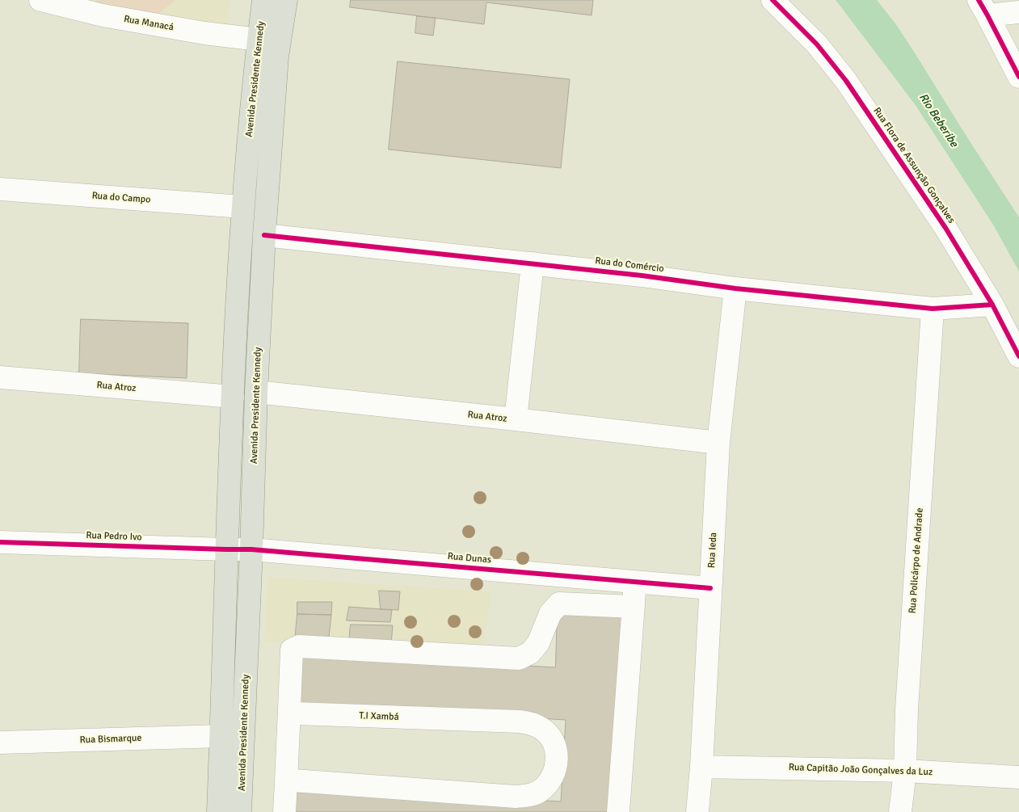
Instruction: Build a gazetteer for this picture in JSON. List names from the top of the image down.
{
  "streets": {
    "main road": ["Avenida Presidente Kennedy"],
    "street": [
      "Rua Manacá",
      "Rua Flora de Assunção Gonçalves",
      "Rua do Campo",
      "Rua do Comércio",
      "Rua Atroz",
      "Rua Pedro Ivo",
      "Rua Ieda",
      "Rua Dunas",
      "Rua Policárpo de Andrade",
      "T.I Xambá",
      "Rua Bismarque",
      "Rua Capitão João Gonçalves da Luz"
    ]
  },
  "crossings": [
    ["Rua Manacá", "Avenida Presidente Kennedy"],
    ["Avenida Presidente Kennedy", "Rua do Campo"],
    ["Avenida Presidente Kennedy", "Rua do Comércio"],
    ["Avenida Presidente Kennedy", "Rua Atroz"],
    ["Avenida Presidente Kennedy", "Rua Pedro Ivo"],
    ["Avenida Presidente Kennedy", "Rua Dunas"],
    ["Avenida Presidente Kennedy", "Rua Bismarque"],
    ["Rua Flora de Assunção Gonçalves", "Rua do Comércio"],
    ["Rua do Comércio", "Rua Ieda"],
    ["Rua do Comércio", "Rua Policárpo de Andrade"],
    ["Rua Atroz", "Rua Ieda"],
    ["Rua Pedro Ivo", "Rua Dunas"],
    ["Rua Ieda", "Rua Dunas"],
    ["Rua Ieda", "Rua Capitão João Gonçalves da Luz"],
    ["Rua Policárpo de Andrade", "Rua Capitão João Gonçalves da Luz"]
  ],
  "water": ["Rio Beberibe"]
}
